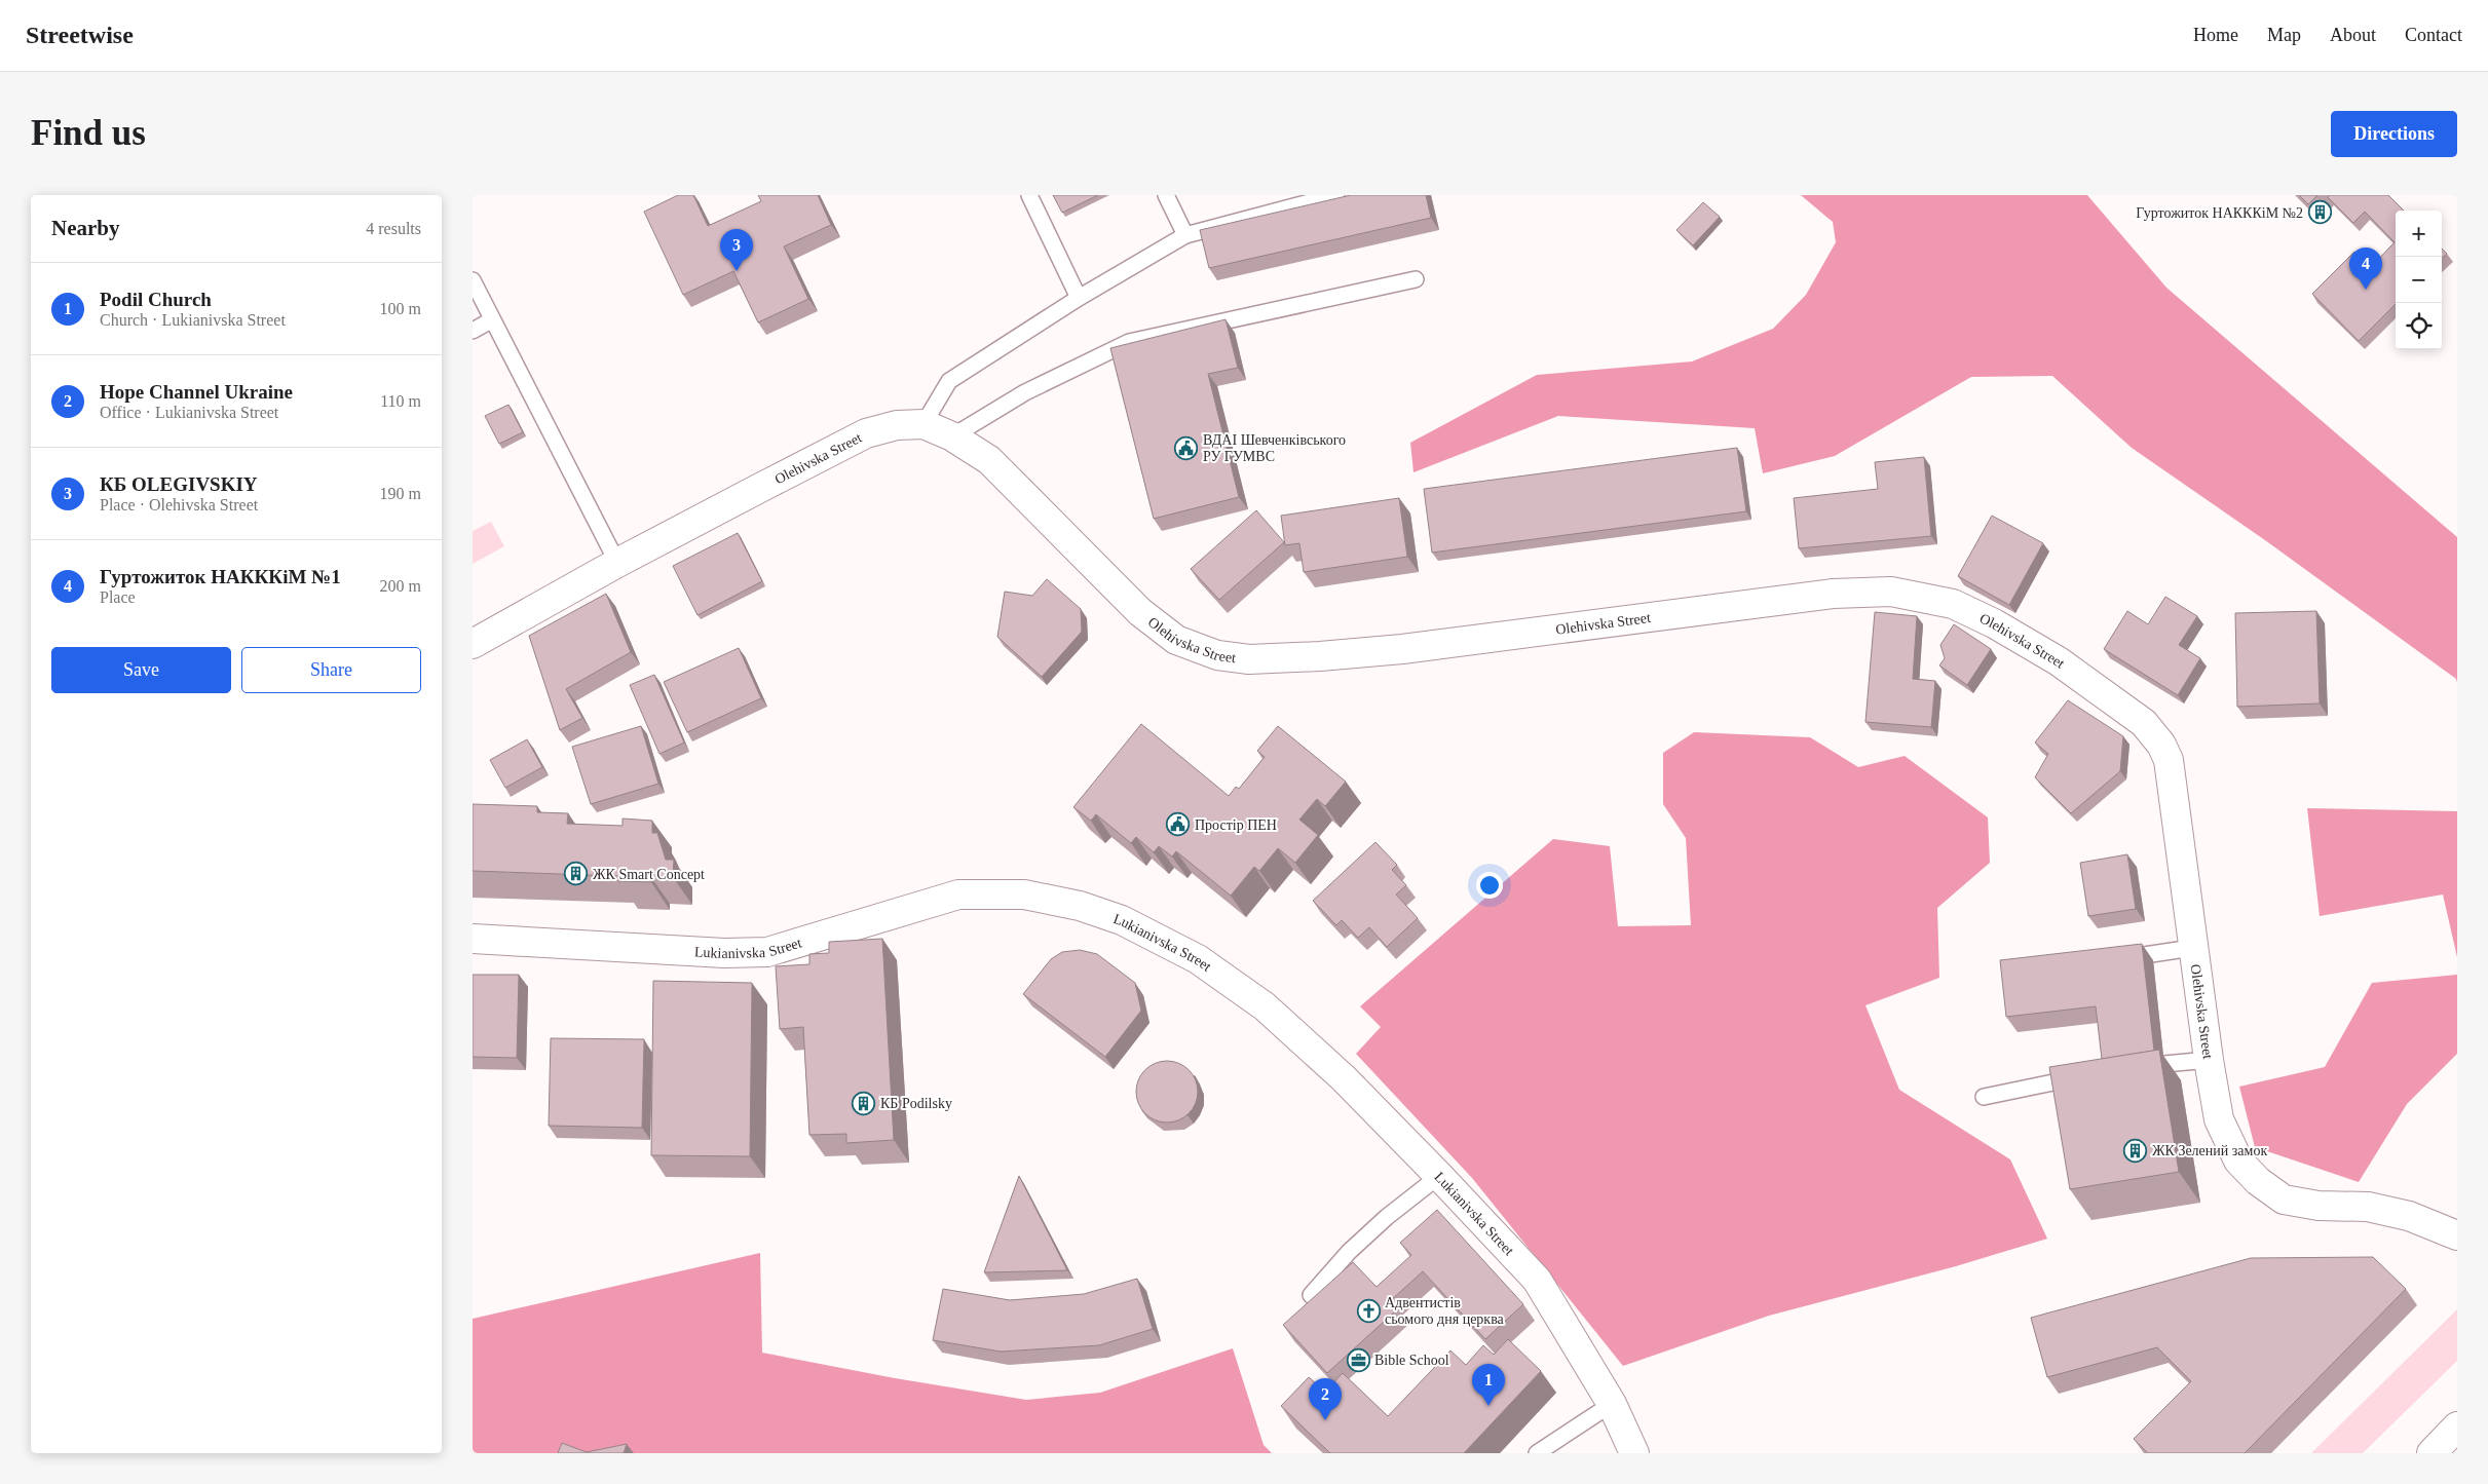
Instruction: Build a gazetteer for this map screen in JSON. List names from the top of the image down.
{
  "streets": {
    "street": ["Olehivska Street", "Lukianivska Street"]
  },
  "places": {
    "building": [
      "Гуртожиток НАКККіМ №2",
      "ЖК Smart Concept",
      "КБ Podilsky",
      "ЖК Зелений замок"
    ],
    "public building": ["ВДАІ Шевченківського РУ ГУМВС", "Простір ПЕН"],
    "church": ["Адвентистів сьомого дня церква"],
    "office": ["Bible School"]
  },
  "page": {
    "header": "Streetwise",
    "nav": [
      "Home",
      "Map",
      "About",
      "Contact"
    ],
    "buttons": [
      "Directions",
      ["Save", "Share"]
    ],
    "title": "Find us",
    "heading": ["Nearby", "4 results"],
    "map_buttons": ["+", "−"],
    "pins": [
      "3",
      "4",
      "1",
      "2"
    ],
    "list": [
      {
        "mark": "1",
        "name": "Podil Church",
        "note": "Church · Lukianivska Street",
        "value": "100 m"
      },
      {
        "mark": "2",
        "name": "Hope Channel Ukraine",
        "note": "Office · Lukianivska Street",
        "value": "110 m"
      },
      {
        "mark": "3",
        "name": "КБ OLEGIVSKIY",
        "note": "Place · Olehivska Street",
        "value": "190 m"
      },
      {
        "mark": "4",
        "name": "Гуртожиток НАКККіМ №1",
        "note": "Place",
        "value": "200 m"
      }
    ]
  }
}
